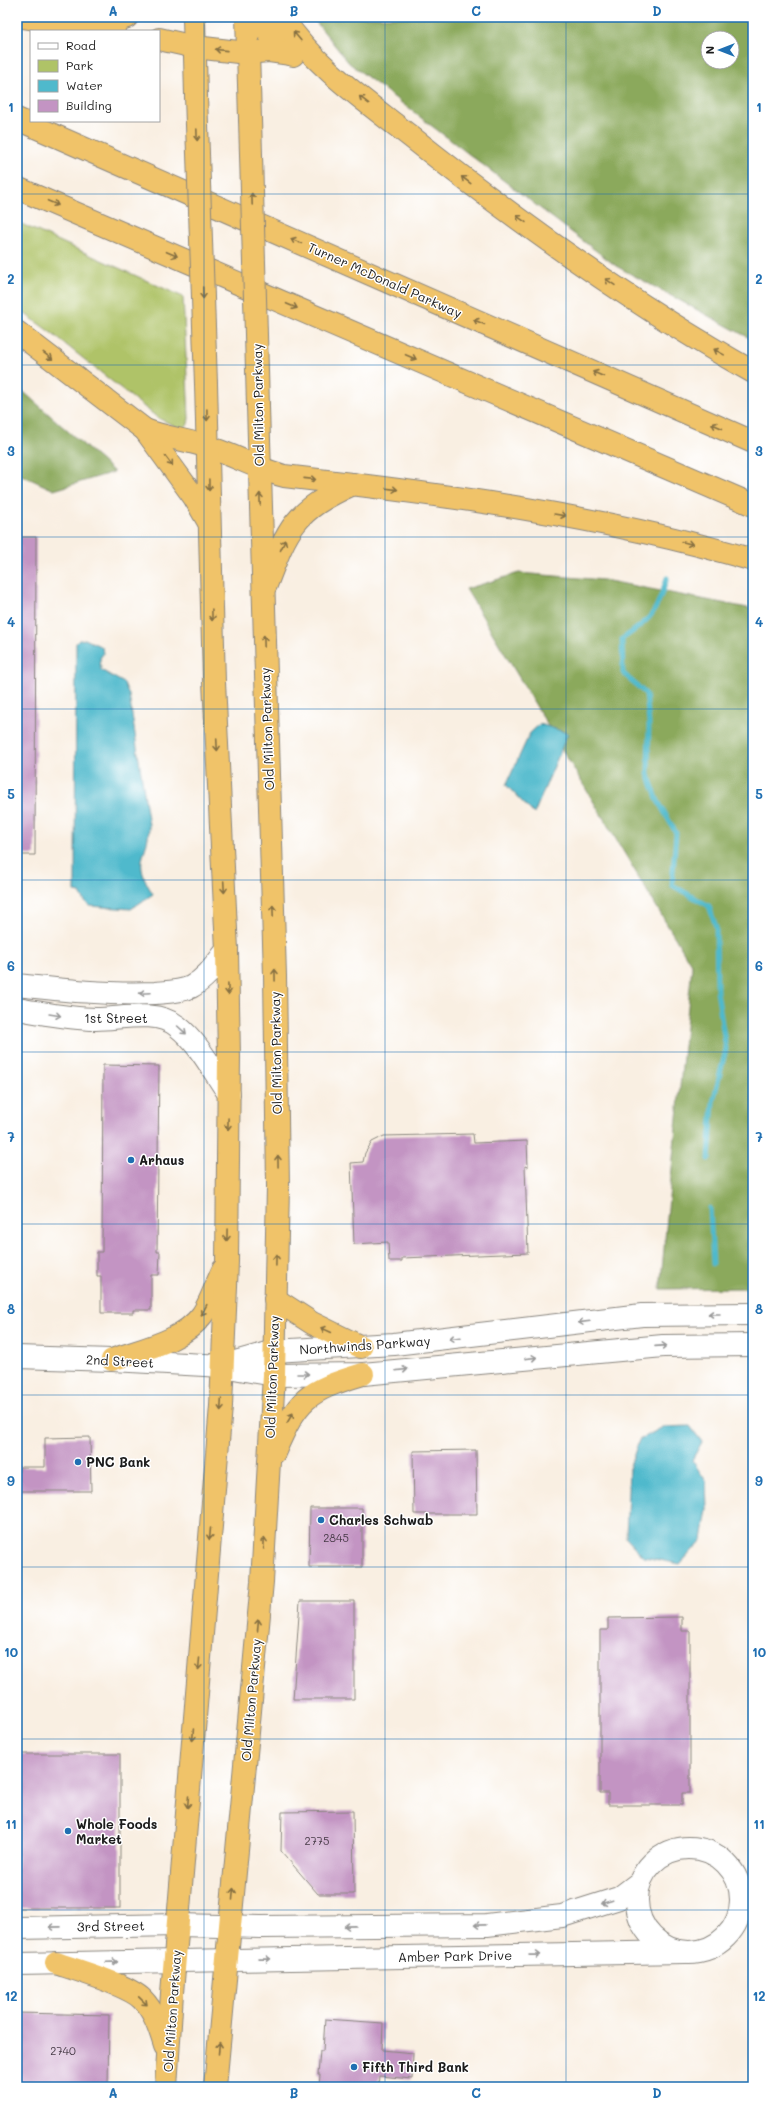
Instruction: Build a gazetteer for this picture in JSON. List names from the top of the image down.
{
  "streets": {
    "highway": ["Turner McDonald Parkway", "Old Milton Parkway"],
    "street": [
      "1st Street",
      "Northwinds Parkway",
      "2nd Street",
      "3rd Street",
      "Amber Park Drive"
    ]
  },
  "crossings": [
    ["Old Milton Parkway", "1st Street"],
    ["Old Milton Parkway", "Northwinds Parkway"],
    ["Old Milton Parkway", "2nd Street"],
    ["Old Milton Parkway", "3rd Street"],
    ["Old Milton Parkway", "Amber Park Drive"],
    ["Northwinds Parkway", "2nd Street"]
  ],
  "places": [
    "Arhaus",
    "PNC Bank",
    "Charles Schwab",
    "Whole Foods Market",
    "Fifth Third Bank"
  ],
  "house_numbers": ["2845", "2775", "2740"],
  "legend": [
    "Road",
    "Park",
    "Water",
    "Building"
  ],
  "north": "left",
  "grid": {
    "columns": [
      "A",
      "B",
      "C",
      "D"
    ],
    "rows": [
      "1",
      "2",
      "3",
      "4",
      "5",
      "6",
      "7",
      "8",
      "9",
      "10",
      "11",
      "12"
    ]
  }
}
